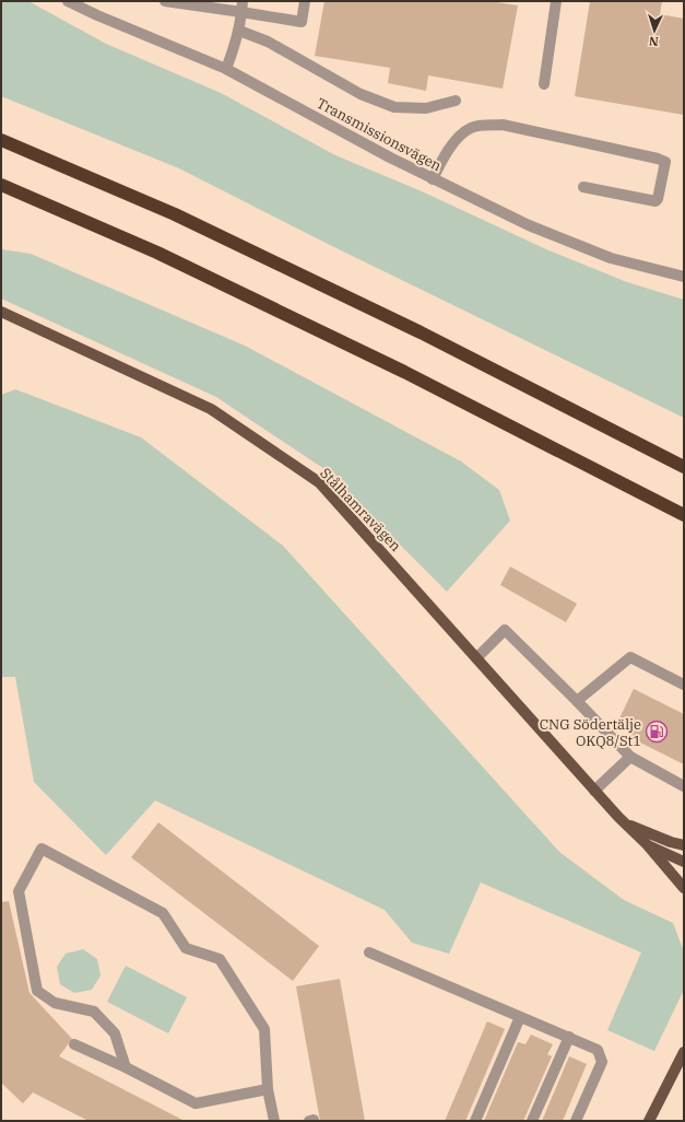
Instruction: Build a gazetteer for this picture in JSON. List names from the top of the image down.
{
  "streets": {
    "main road": ["Stålhamravägen"],
    "street": ["Transmissionsvägen"]
  },
  "places": {
    "fuel station": ["CNG Södertälje OKQ8/St1"]
  },
  "north": "bottom"
}
